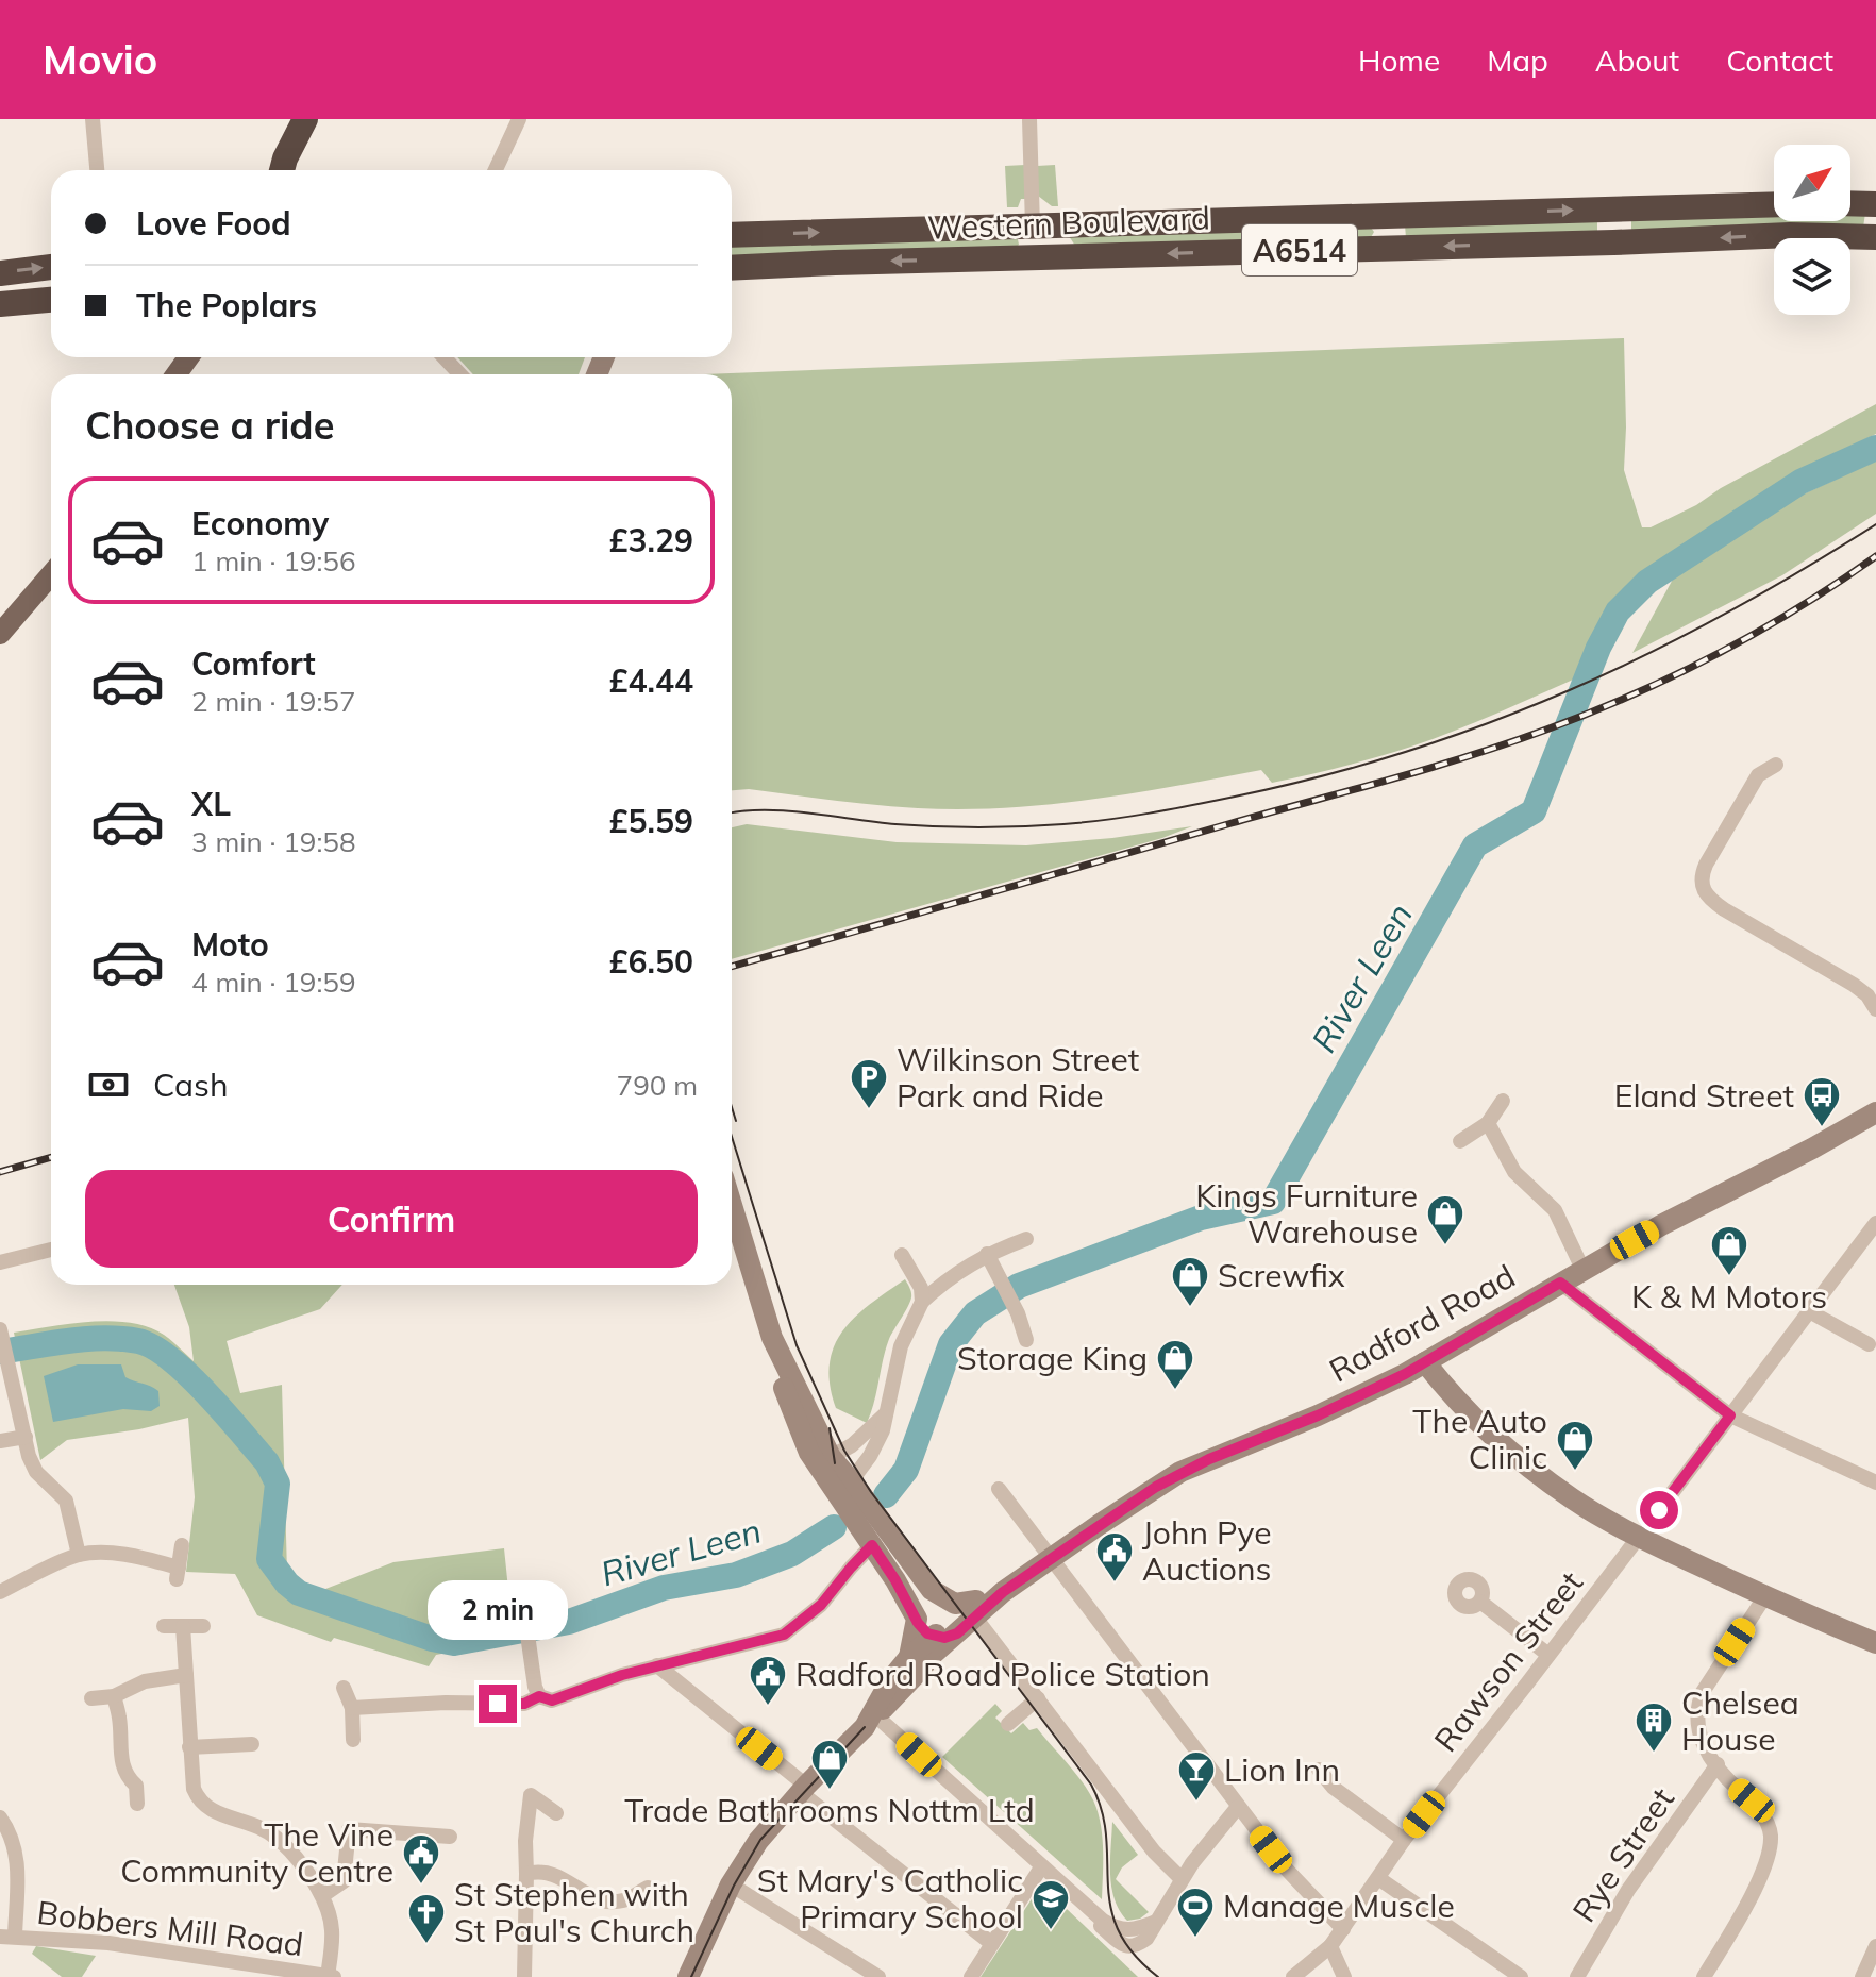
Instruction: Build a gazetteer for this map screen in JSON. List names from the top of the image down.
{
  "streets": {
    "highway": ["Western Boulevard", "A6514"],
    "street": [
      "Radford Road",
      "Rawson Street",
      "Rye Street",
      "Bobbers Mill Road"
    ]
  },
  "water": ["River Leen"],
  "places": {
    "parking": ["Wilkinson Street Park and Ride"],
    "bus stop": ["Eland Street"],
    "shop": [
      "Kings Furniture Warehouse",
      "K & M Motors",
      "Screwfix",
      "Storage King",
      "The Auto Clinic",
      "Trade Bathrooms Nottm Ltd"
    ],
    "public building": ["John Pye Auctions", "Radford Road Police Station", "The Vine Community Centre"],
    "building": ["Chelsea House"],
    "bar": ["Lion Inn"],
    "school or university": ["St Mary's Catholic Primary School"],
    "sports": ["Manage Muscle"],
    "church": ["St Stephen with St Paul's Church"]
  },
  "north": "top right",
  "page": {
    "header": "Movio",
    "nav": [
      "Home",
      "Map",
      "About",
      "Contact"
    ],
    "banner": ["Love Food", "The Poplars"],
    "heading": "Choose a ride",
    "list": [
      {
        "name": "Economy",
        "note": "1 min · 19:56",
        "value": "£3.29"
      },
      {
        "name": "Comfort",
        "note": "2 min · 19:57",
        "value": "£4.44"
      },
      {
        "name": "XL",
        "note": "3 min · 19:58",
        "value": "£5.59"
      },
      {
        "name": "Moto",
        "note": "4 min · 19:59",
        "value": "£6.50"
      }
    ],
    "pay": ["Cash", "790 m"],
    "buttons": "Confirm",
    "bubble": "2 min"
  }
}
